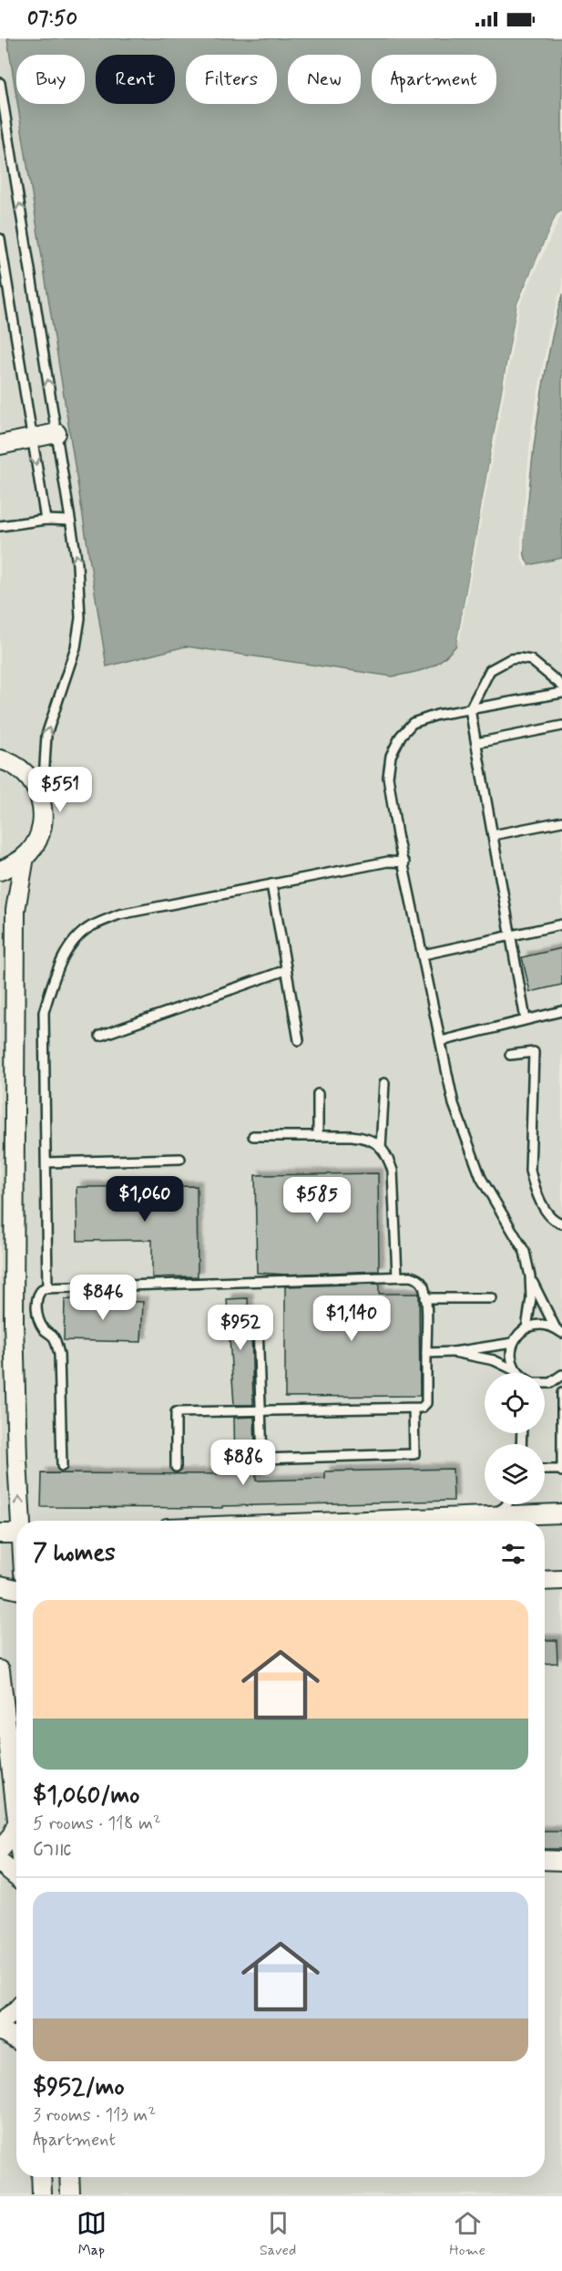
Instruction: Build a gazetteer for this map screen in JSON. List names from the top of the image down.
{
  "page": {
    "status": "07:50",
    "chip": [
      "Buy",
      "Rent",
      "Filters",
      "New",
      "Apartment"
    ],
    "price": [
      "$551",
      "$1,060",
      "$585",
      "$846",
      "$1,140",
      "$952",
      "$886"
    ],
    "heading": "7 homes",
    "list": [
      {
        "name": "$1,060/mo",
        "note": "5 rooms · 118 m² · אורט"
      },
      {
        "name": "$952/mo",
        "note": "3 rooms · 113 m² · Apartment"
      }
    ],
    "tabs": ["Map", "Saved", "Home"]
  }
}
